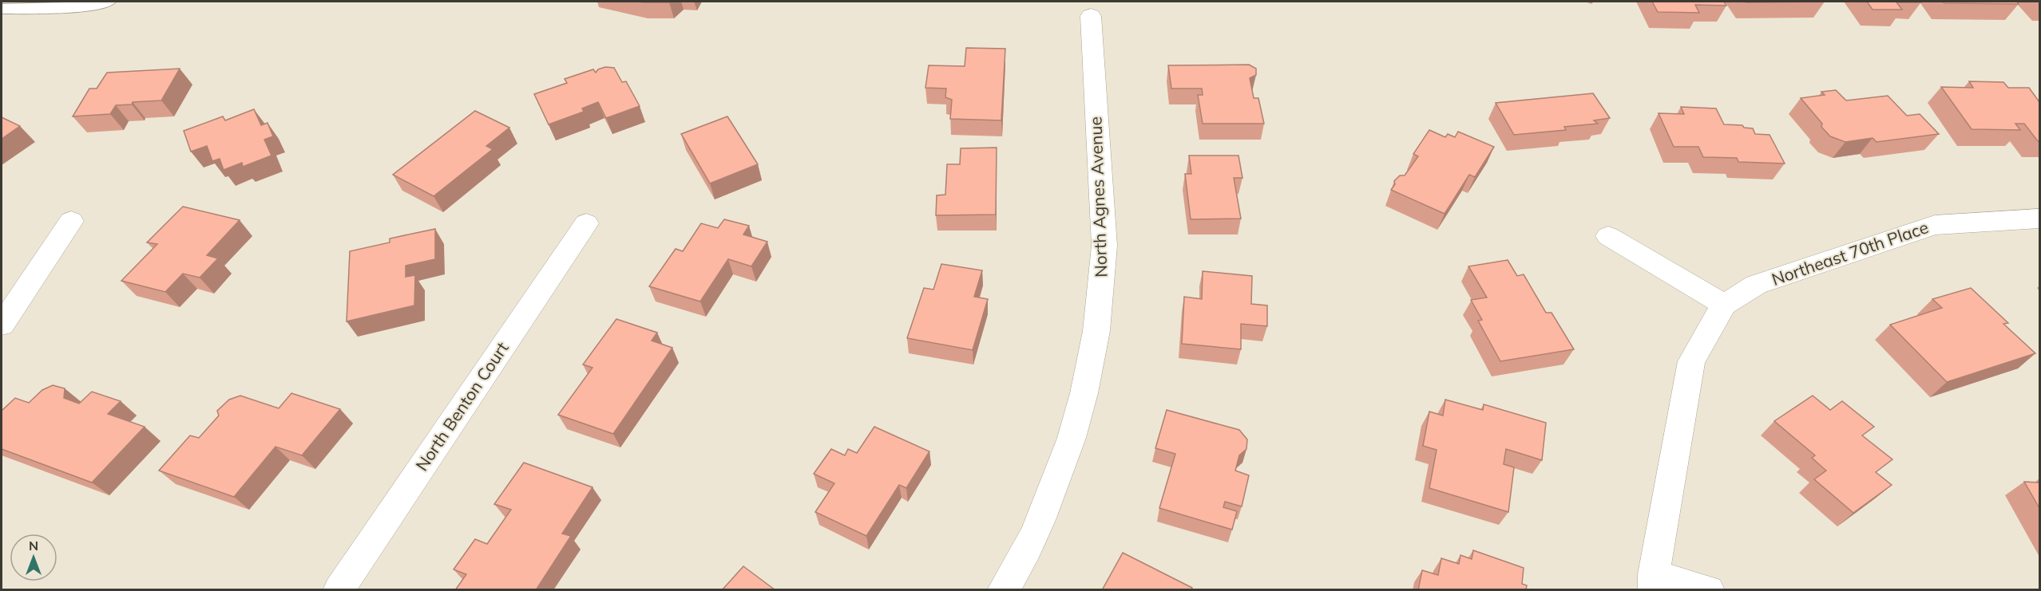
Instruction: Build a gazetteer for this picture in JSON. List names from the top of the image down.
{
  "streets": {
    "street": ["North Agnes Avenue", "Northeast 70th Place", "North Benton Court"]
  },
  "north": "top"
}
